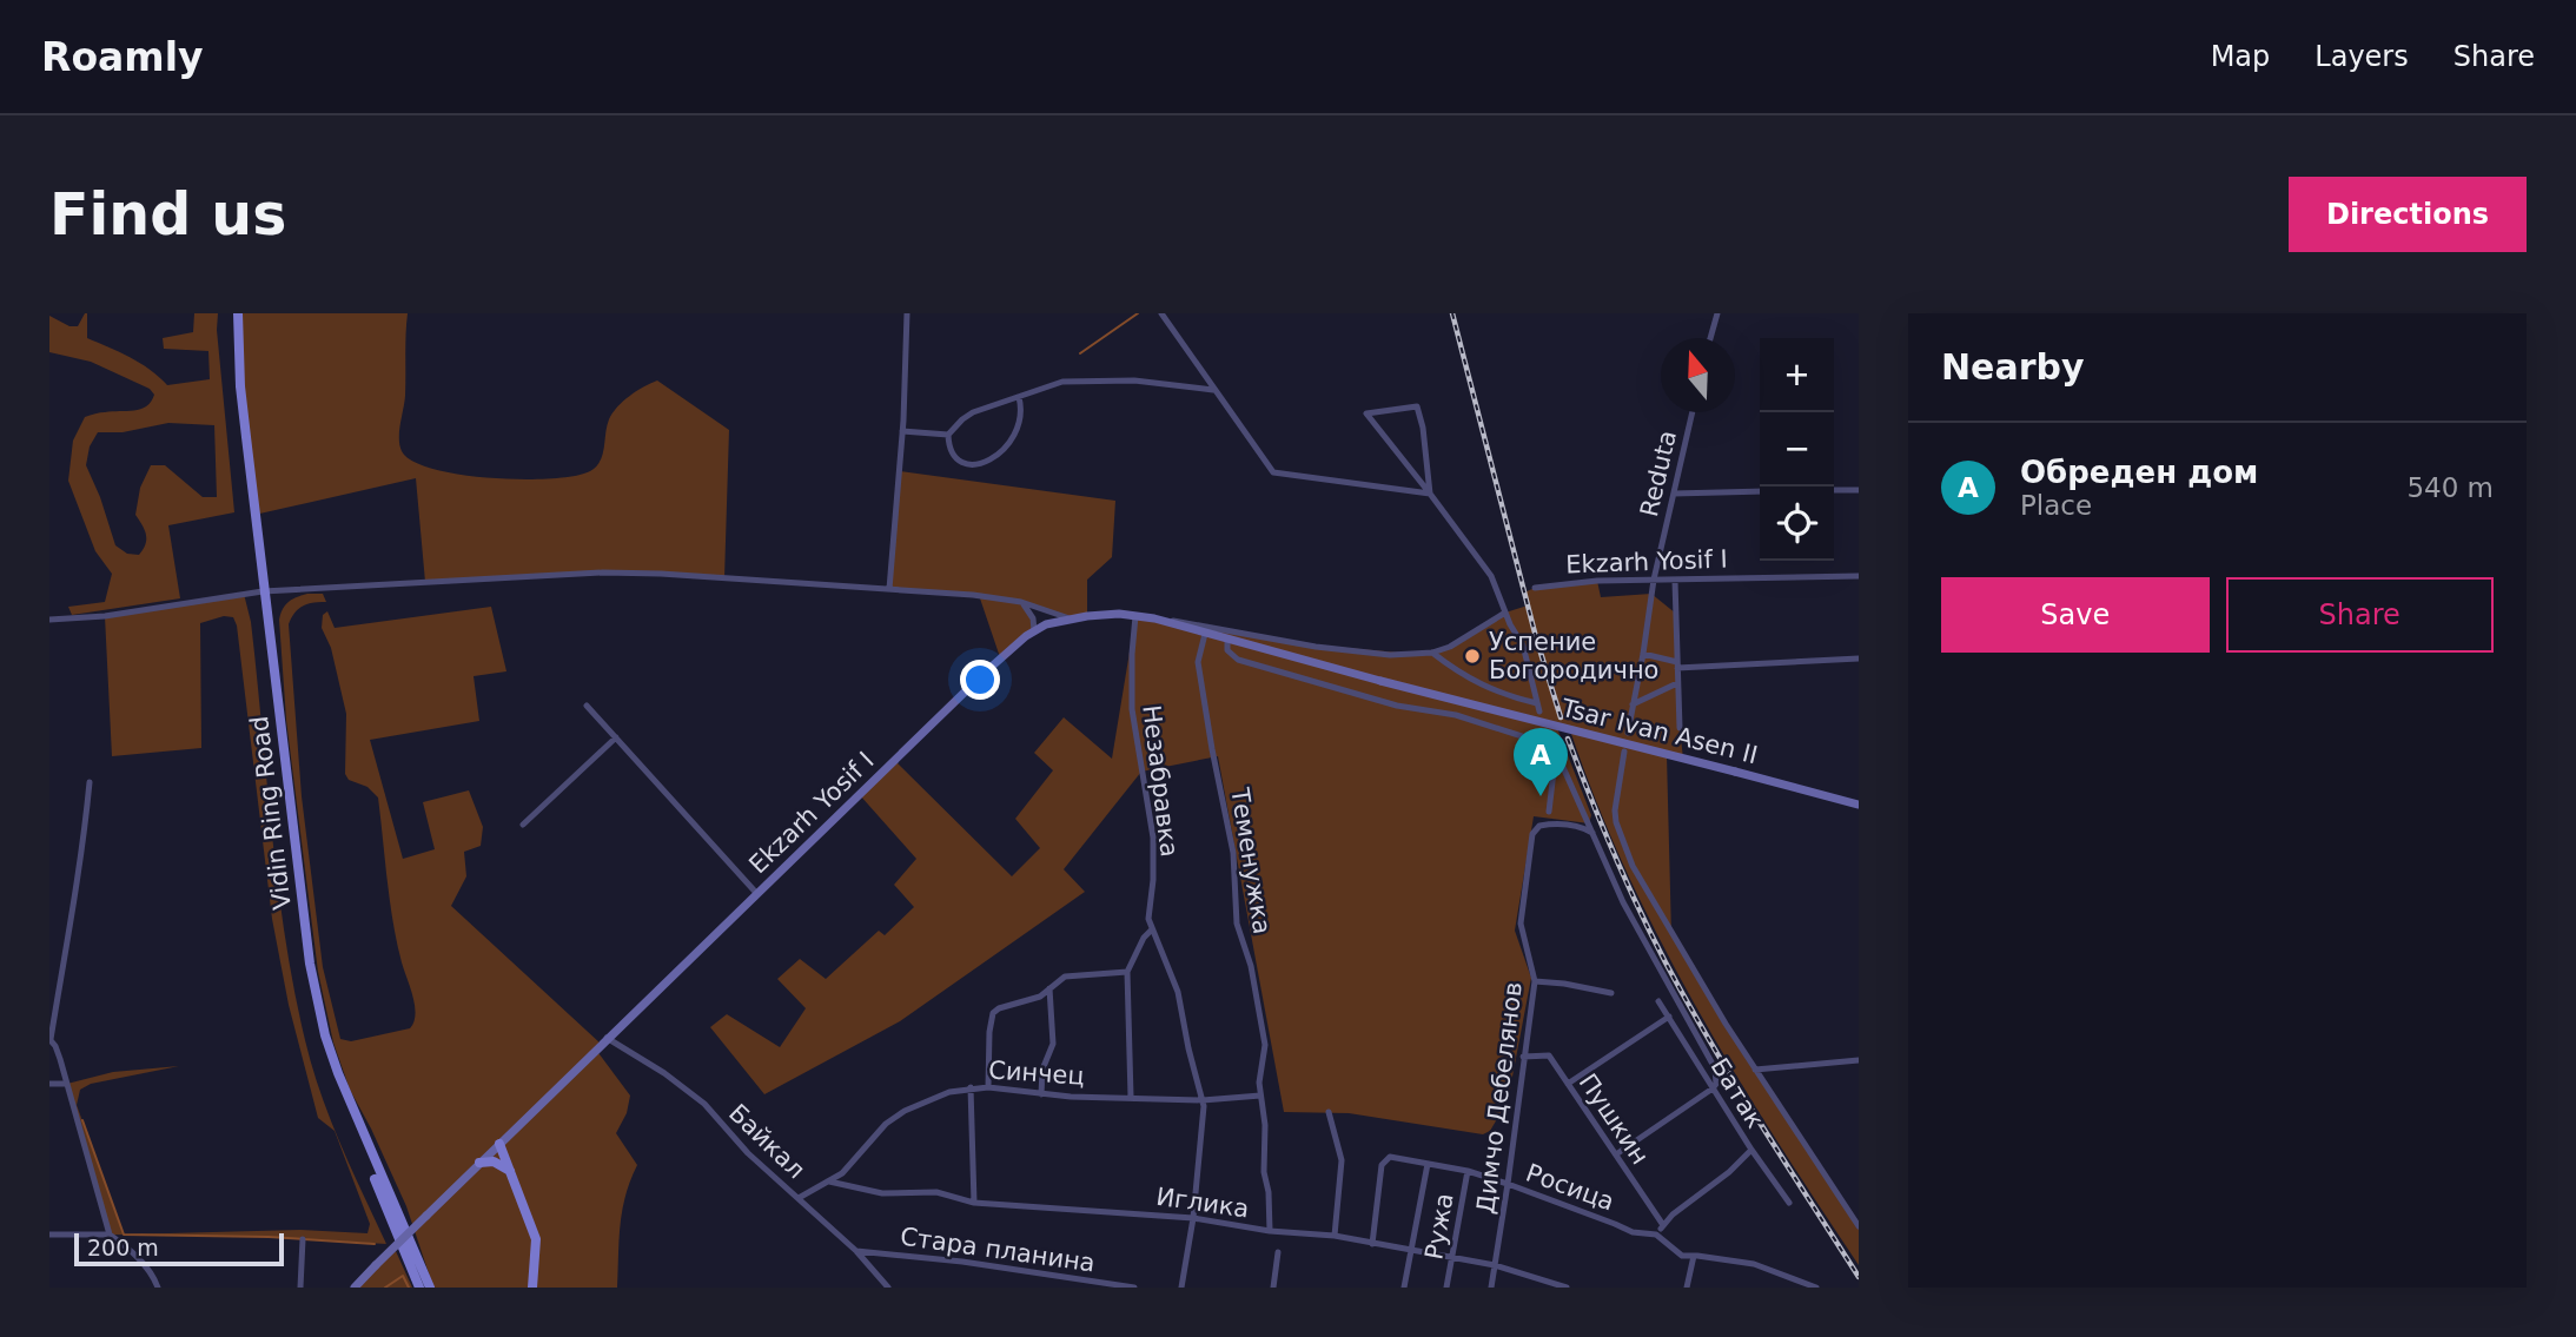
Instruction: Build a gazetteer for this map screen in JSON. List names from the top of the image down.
{
  "streets": {
    "main road": ["Ekzarh Yosif I", "Tsar Ivan Asen II", "Vidin Ring Road"],
    "street": [
      "Reduta",
      "Незабравка",
      "Теменужка",
      "Синчец",
      "Батак",
      "Димчо Дебелянов",
      "Пушкин",
      "Байкал",
      "Росица",
      "Иглика",
      "Ружа",
      "Стара планина"
    ]
  },
  "crossings": [
    ["Reduta", "Ekzarh Yosif I"],
    ["Ekzarh Yosif I", "Tsar Ivan Asen II"],
    ["Ekzarh Yosif I", "Незабравка"],
    ["Ekzarh Yosif I", "Теменужка"],
    ["Ekzarh Yosif I", "Байкал"],
    ["Tsar Ivan Asen II", "Теменужка"],
    ["Незабравка", "Синчец"],
    ["Незабравка", "Иглика"],
    ["Теменужка", "Синчец"],
    ["Теменужка", "Иглика"],
    ["Синчец", "Байкал"],
    ["Синчец", "Иглика"],
    ["Димчо Дебелянов", "Пушкин"],
    ["Димчо Дебелянов", "Росица"],
    ["Димчо Дебелянов", "Иглика"],
    ["Байкал", "Стара планина"],
    ["Росица", "Иглика"],
    ["Росица", "Ружа"],
    ["Иглика", "Ружа"]
  ],
  "places": ["Успение Богородично"],
  "scale_bar": "200 m",
  "north": "top",
  "page": {
    "header": "Roamly",
    "nav": ["Map", "Layers", "Share"],
    "buttons": [
      "Directions",
      ["Save", "Share"]
    ],
    "title": "Find us",
    "heading": "Nearby",
    "map_buttons": ["+", "−"],
    "list": [
      {
        "mark": "A",
        "name": "Обреден дом",
        "note": "Place",
        "value": "540 m"
      }
    ],
    "pins": "A",
    "scale": "200 m"
  }
}
